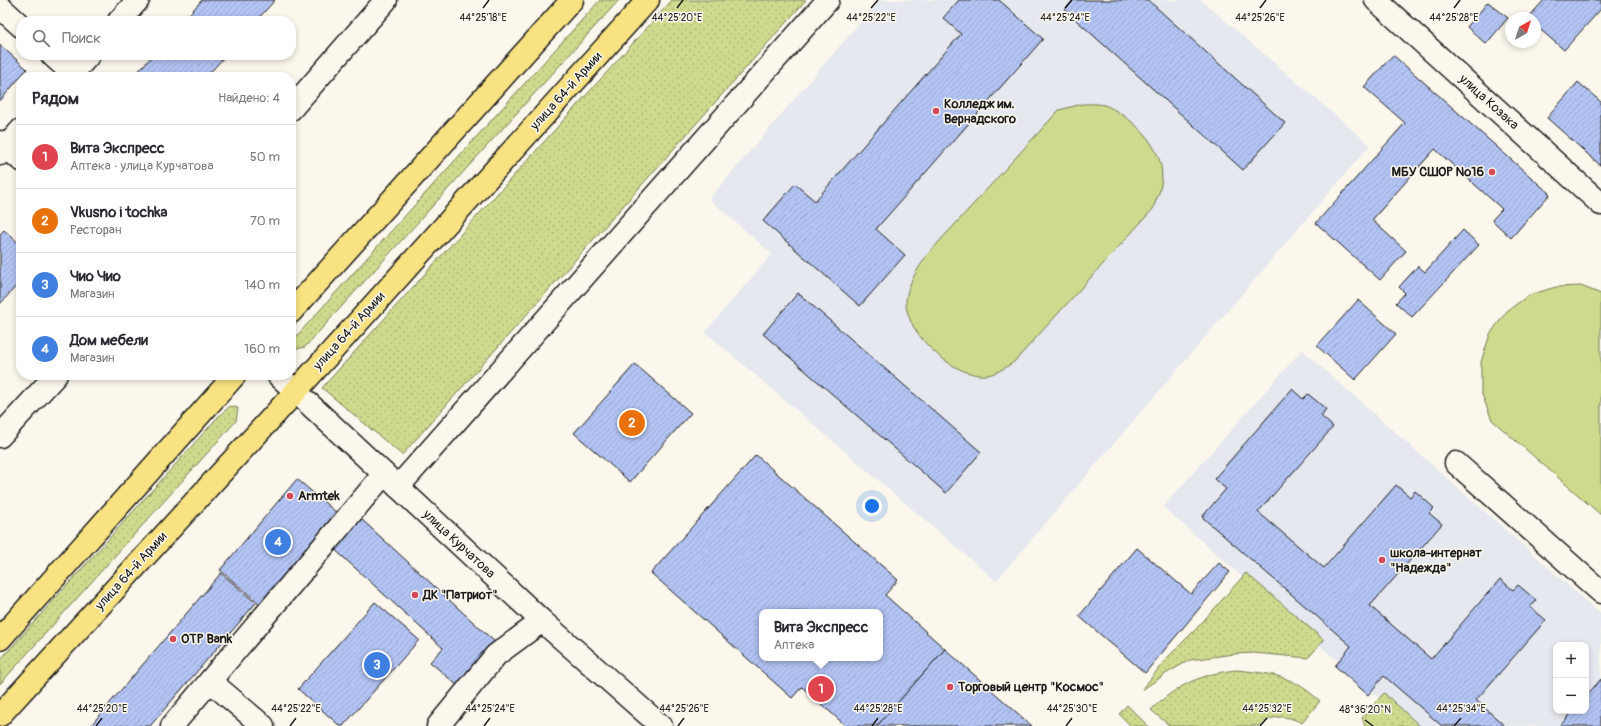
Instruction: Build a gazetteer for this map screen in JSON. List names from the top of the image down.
{
  "streets": {
    "highway": ["улица 64-й Армии"],
    "street": ["улица Козака", "улица Курчатова"]
  },
  "crossings": [
    ["улица 64-й Армии", "улица Курчатова"]
  ],
  "places": [
    "Колледж им. Вернадского",
    "МБУ СШОР №16",
    "Armtek",
    "школа-интернат \"Надежда\"",
    "ДК \"Патриот\"",
    "OTP Bank",
    "Торговый центр \"Космос\""
  ],
  "north": "top right",
  "page": {
    "search": "Поиск",
    "heading": ["Рядом", "Найдено: 4"],
    "list": [
      {
        "mark": "1",
        "name": "Вита Экспресс",
        "note": "Аптека · улица Курчатова",
        "value": "50 m"
      },
      {
        "mark": "2",
        "name": "Vkusno i tochka",
        "note": "Ресторан",
        "value": "70 m"
      },
      {
        "mark": "3",
        "name": "Чио Чио",
        "note": "Магазин",
        "value": "140 m"
      },
      {
        "mark": "4",
        "name": "Дом мебели",
        "note": "Магазин",
        "value": "160 m"
      }
    ],
    "pins": [
      "2",
      "4",
      "3",
      "1"
    ],
    "popup": ["Вита Экспресс", "Аптека"],
    "map_buttons": ["+", "−"]
  },
  "coordinates": [
    "44°25'18\"E",
    "44°25'20\"E",
    "44°25'22\"E",
    "44°25'24\"E",
    "44°25'26\"E",
    "44°25'28\"E",
    "44°25'30\"E",
    "44°25'32\"E",
    "44°25'34\"E",
    "48°36'20\"N"
  ]
}
